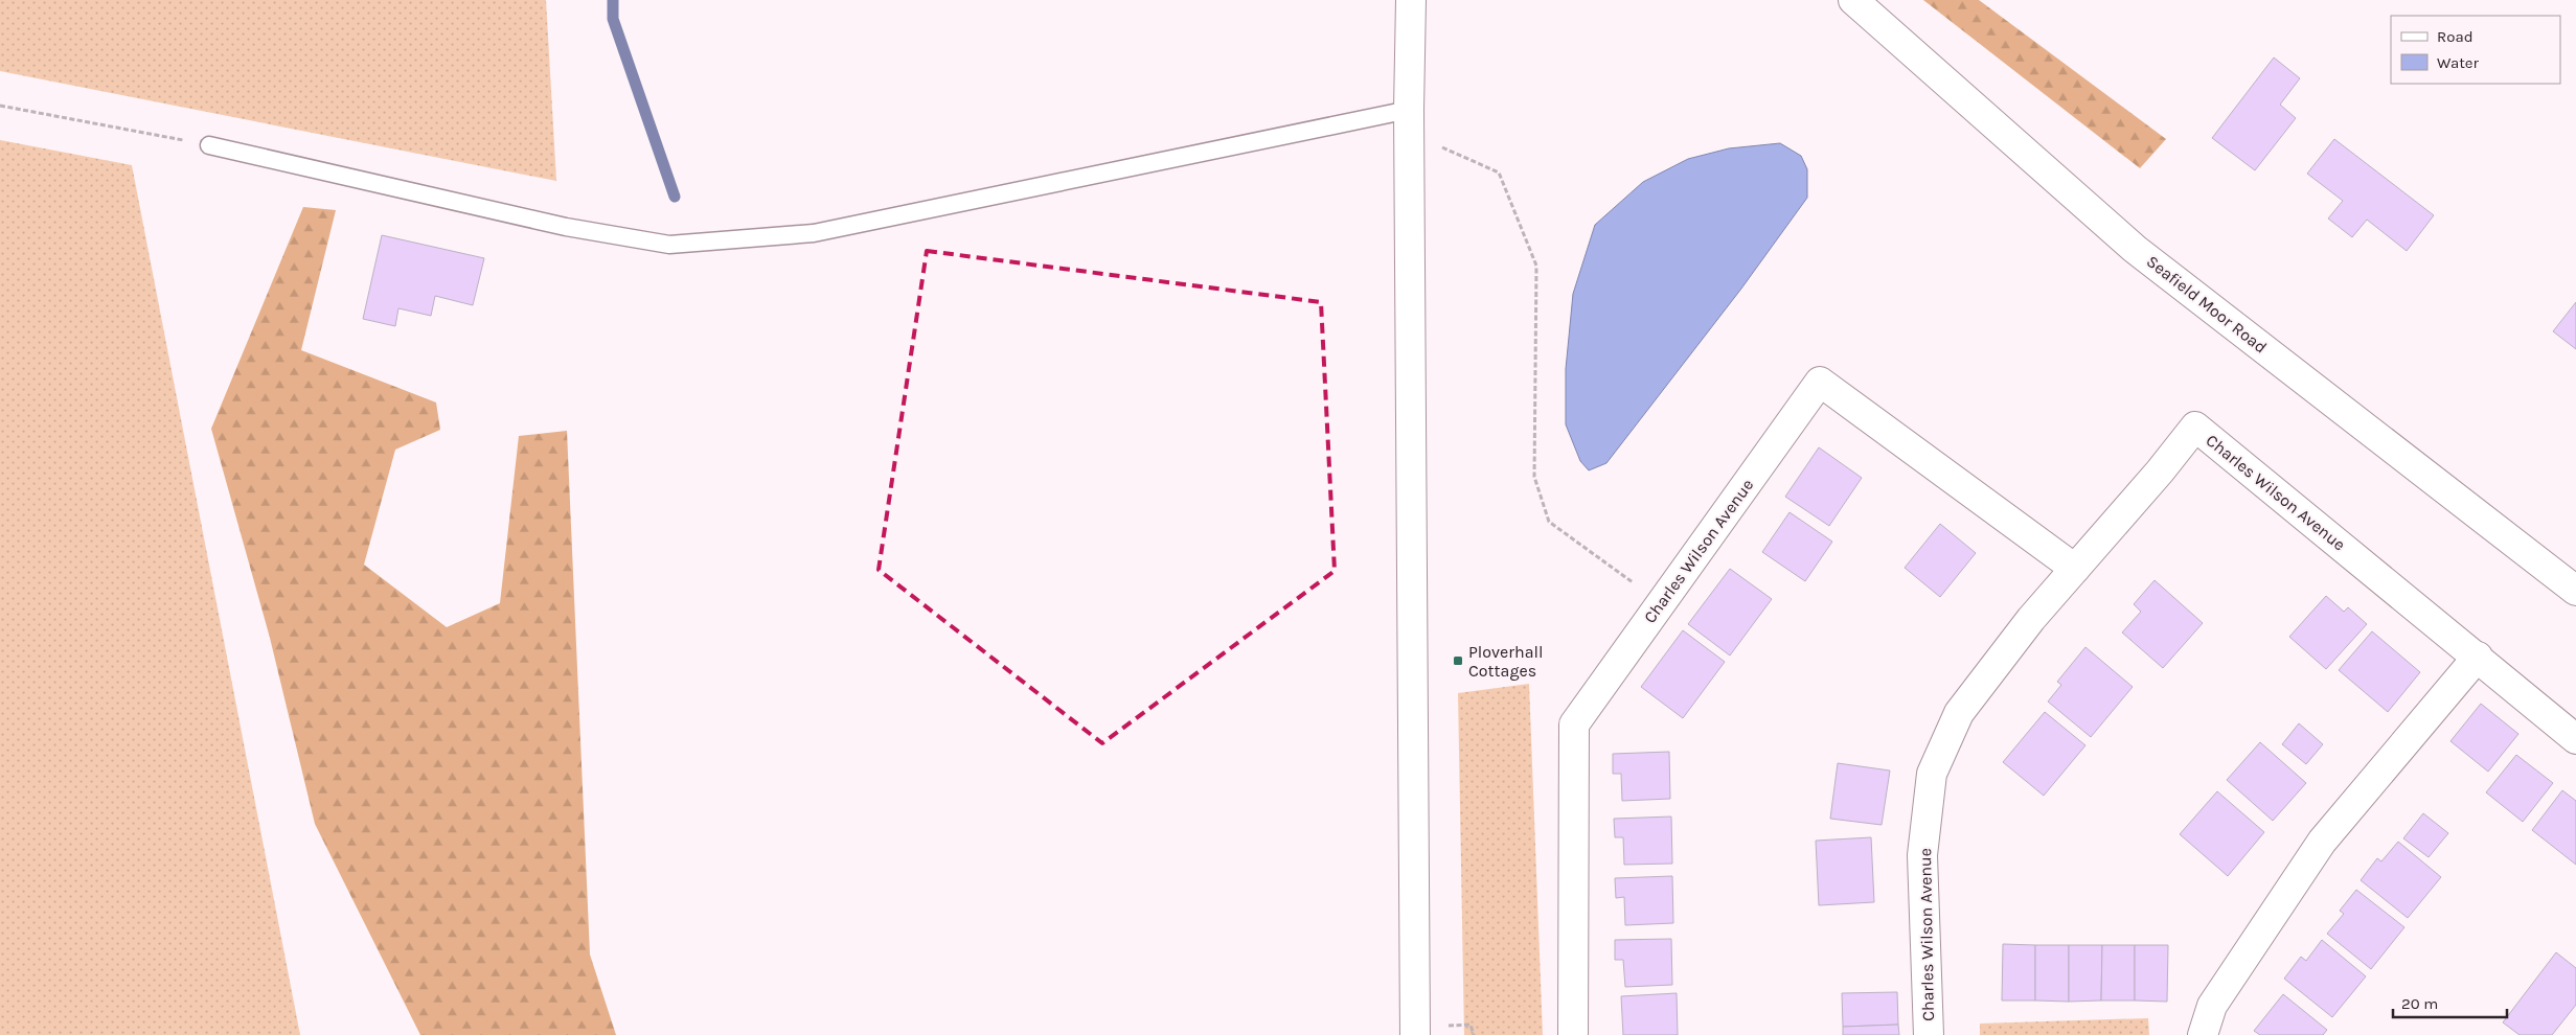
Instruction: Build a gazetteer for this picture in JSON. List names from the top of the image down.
{
  "streets": {
    "street": ["Seafield Moor Road", "Charles Wilson Avenue"]
  },
  "places": {
    "transit": ["Ploverhall Cottages"]
  },
  "legend": ["Road", "Water"],
  "scale_bar": "20 m"
}
